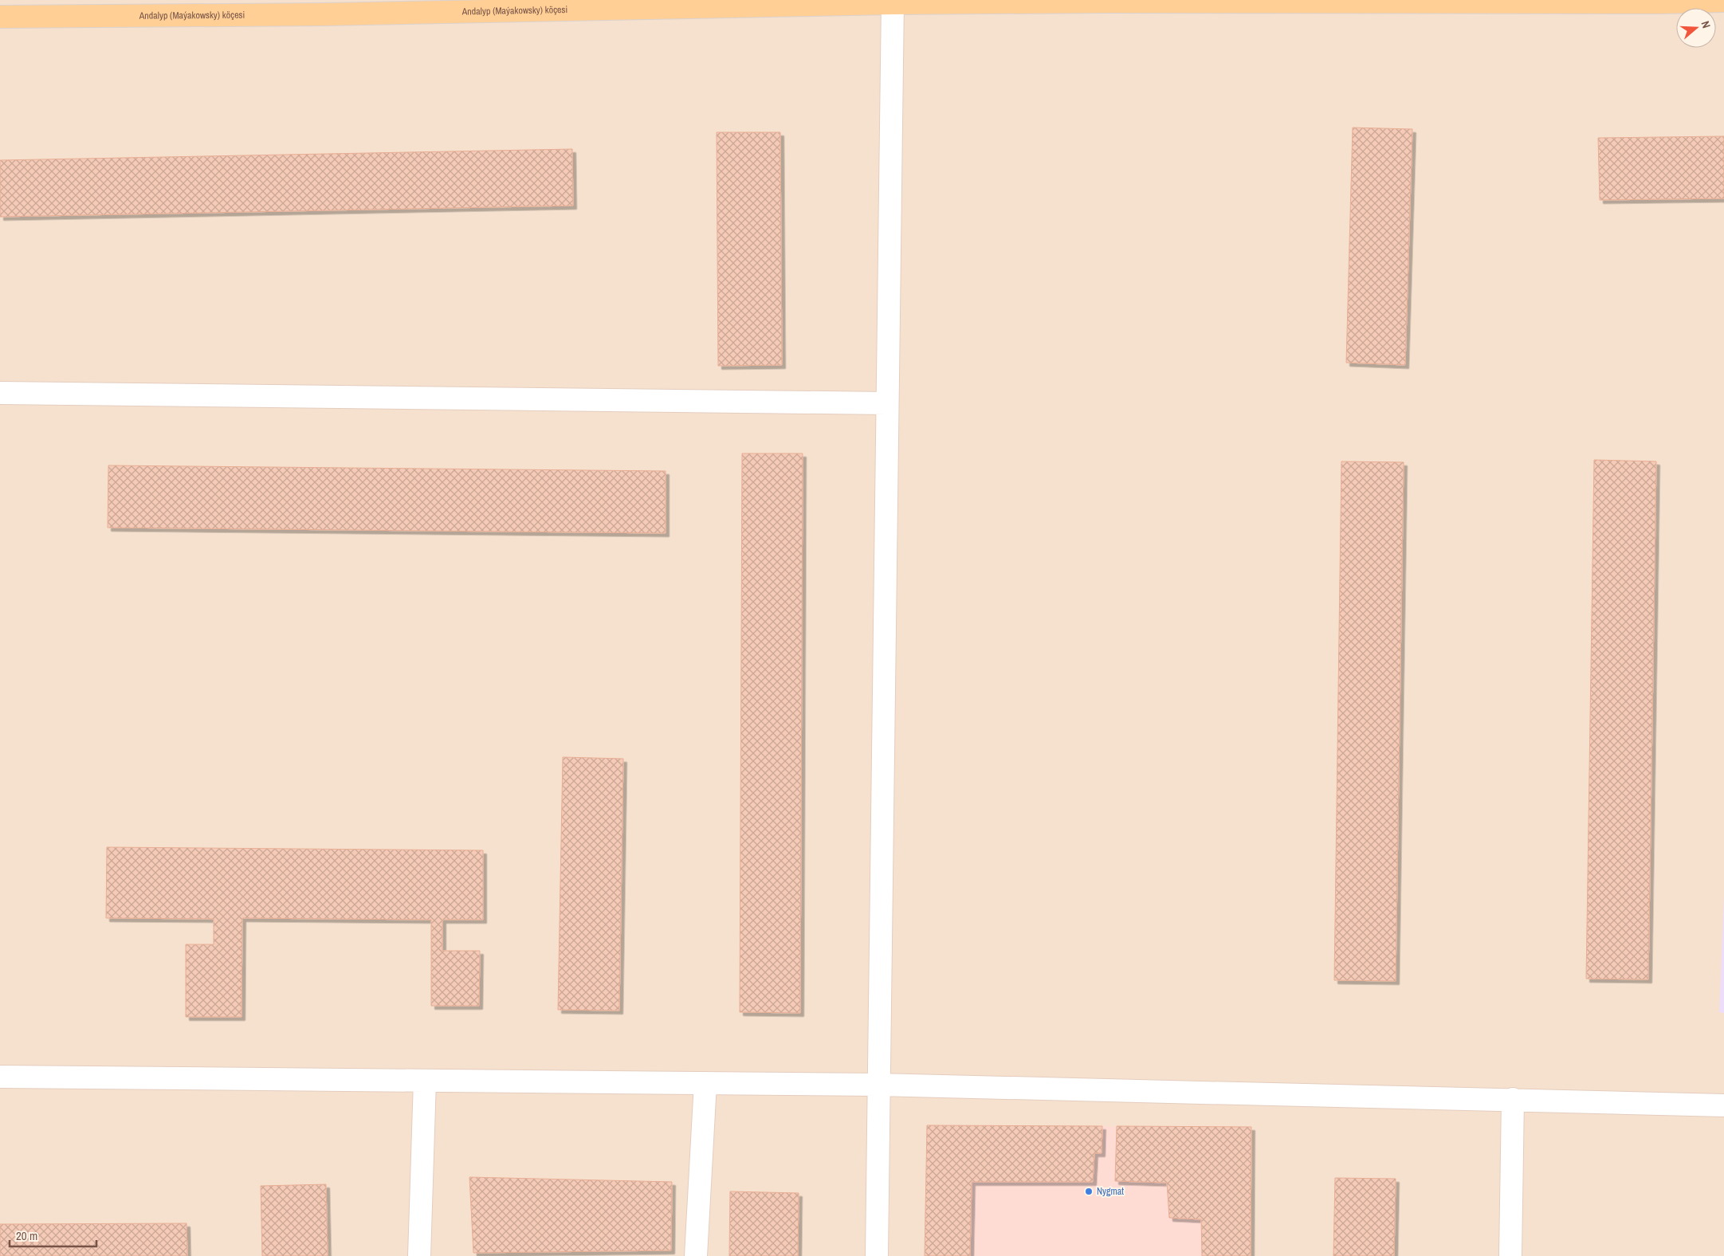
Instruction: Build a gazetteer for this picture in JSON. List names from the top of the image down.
{
  "streets": {
    "main road": ["Andalyp (Maýakowsky) köçesi"]
  },
  "places": ["Nygmat"],
  "scale_bar": "20 m",
  "north": "right"
}
